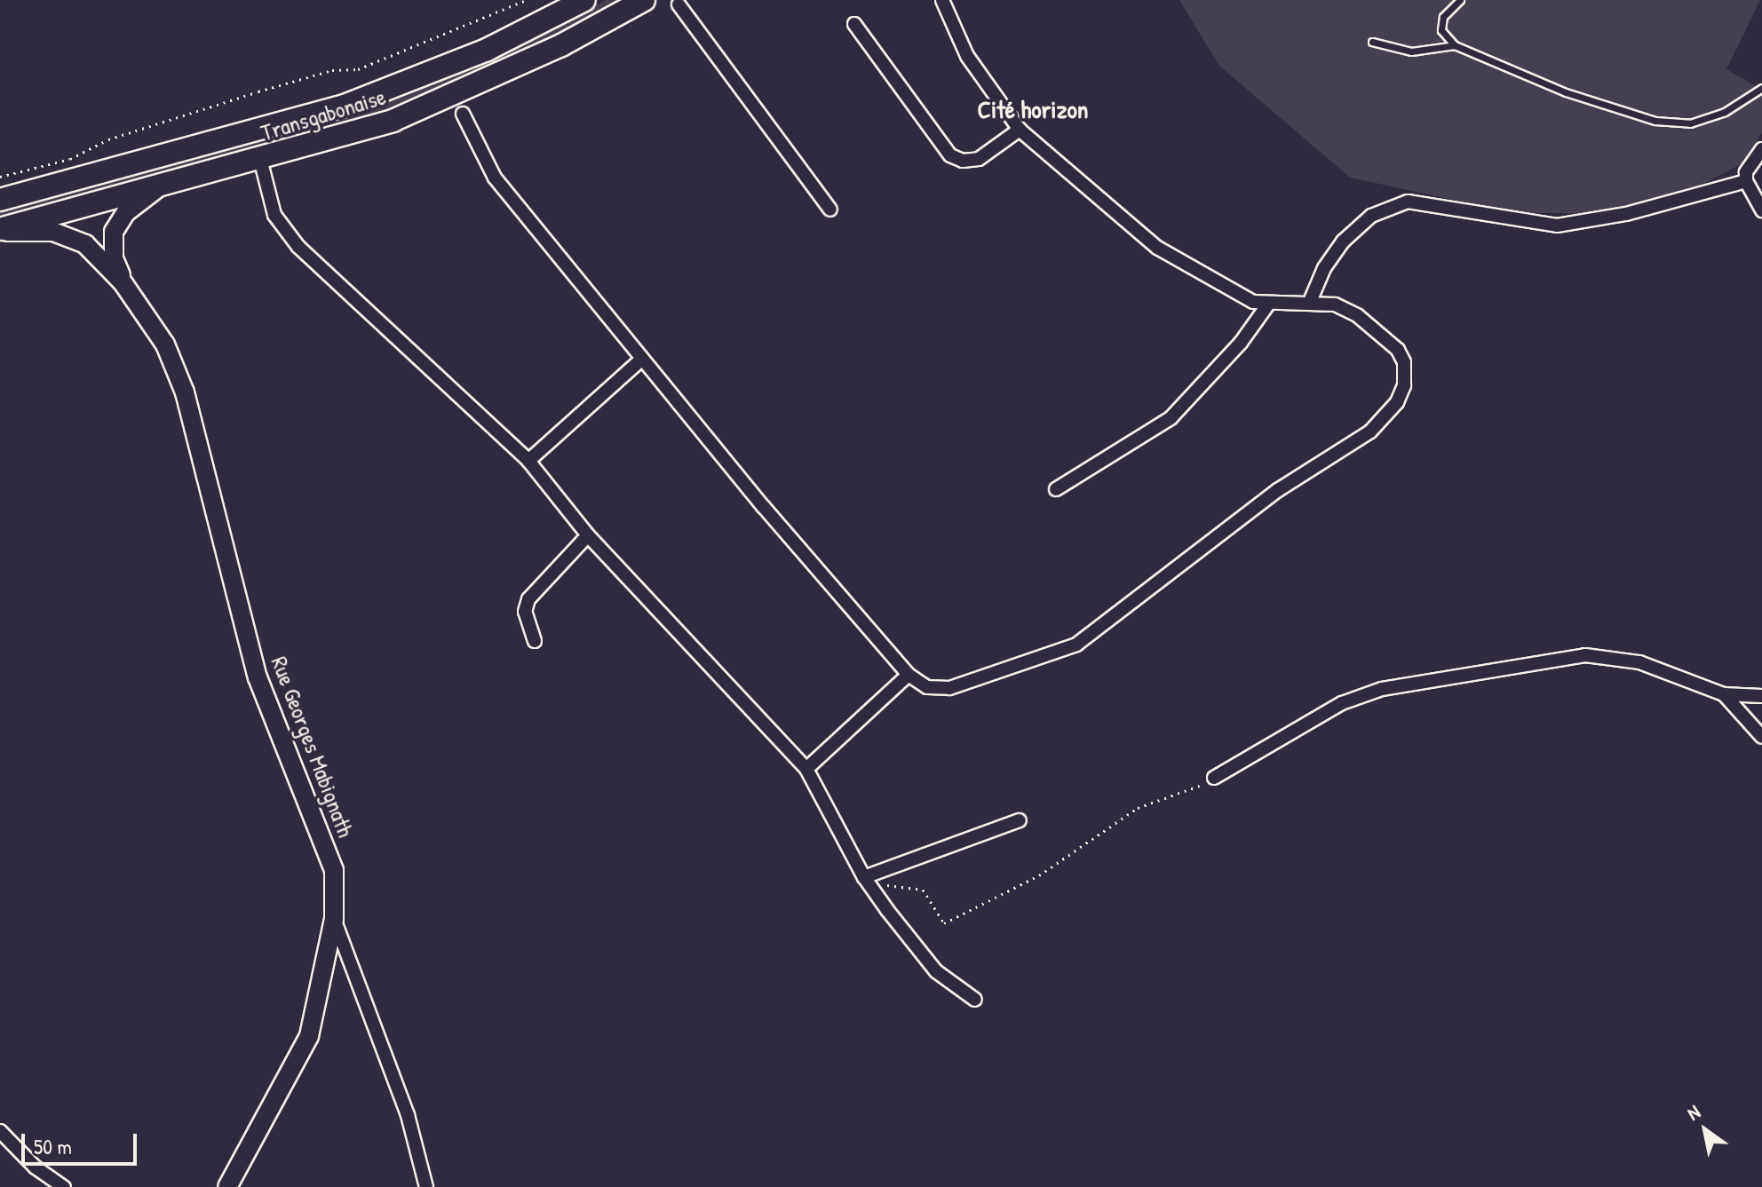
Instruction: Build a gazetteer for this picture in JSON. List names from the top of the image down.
{
  "streets": {
    "highway": ["Transgabonaise"],
    "main road": ["Rue Georges Mabignath"]
  },
  "districts": ["Cité horizon"],
  "scale_bar": "50 m",
  "north": "top left"
}
